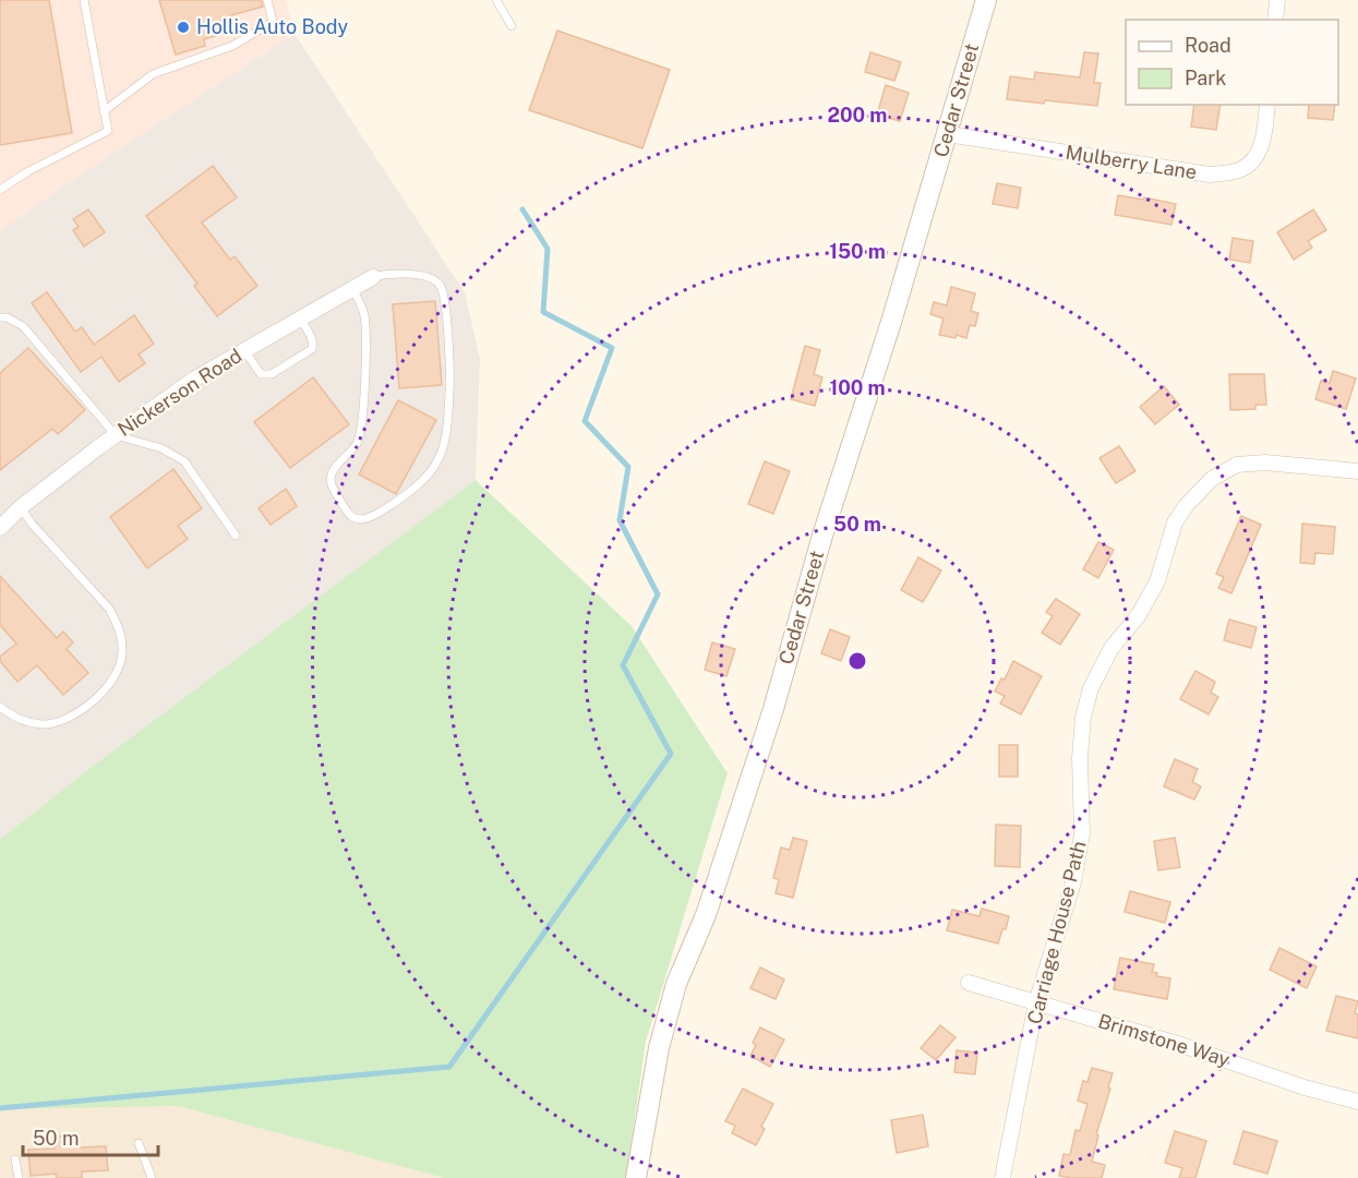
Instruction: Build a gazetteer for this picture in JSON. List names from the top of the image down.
{
  "streets": {
    "street": [
      "Cedar Street",
      "Mulberry Lane",
      "Nickerson Road",
      "Carriage House Path",
      "Brimstone Way"
    ]
  },
  "crossings": [
    ["Cedar Street", "Mulberry Lane"],
    ["Carriage House Path", "Brimstone Way"]
  ],
  "places": ["Hollis Auto Body"],
  "legend": ["Road", "Park"],
  "scale_bar": "50 m",
  "rings": [
    "200 m",
    "150 m",
    "100 m",
    "50 m"
  ]
}
